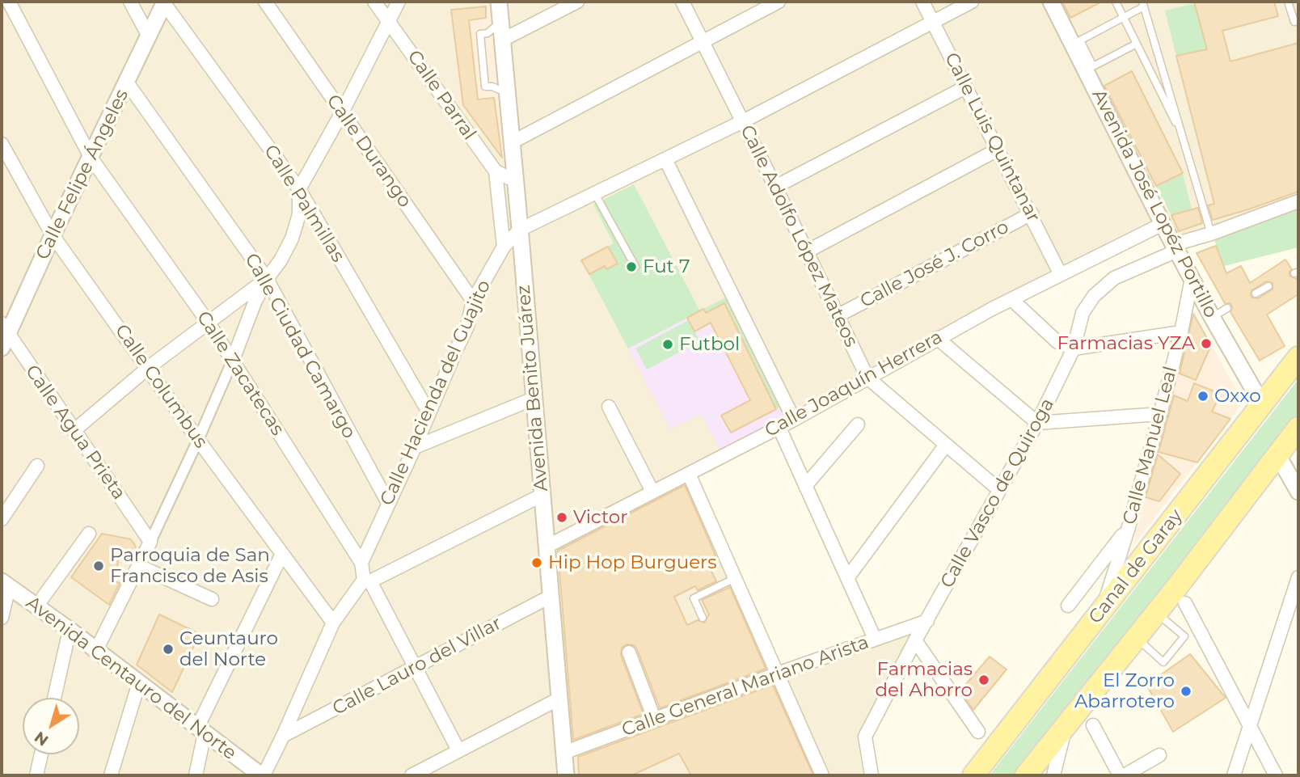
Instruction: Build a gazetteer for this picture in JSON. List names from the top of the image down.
{
  "streets": {
    "main road": ["Canal de Garay"],
    "street": [
      "Calle Parral",
      "Calle Luis Quintanar",
      "Calle Durango",
      "Calle Felipe Ángeles",
      "Calle Palmillas",
      "Avenida José Lopéz Portillo",
      "Calle Adolfo López Mateos",
      "Calle José J. Corro",
      "Calle Ciudad Camargo",
      "Calle Zacatecas",
      "Calle Joaquín Herrera",
      "Calle Columbus",
      "Avenida Benito Juárez",
      "Calle Hacienda del Guajito",
      "Calle Agua Prieta",
      "Calle Manuel Leal",
      "Calle Vasco de Quiroga",
      "Calle Lauro del Villar",
      "Avenida Centauro del Norte",
      "Calle General Mariano Arista"
    ]
  },
  "crossings": [
    ["Calle Parral", "Avenida Benito Juárez"],
    ["Calle Luis Quintanar", "Calle José J. Corro"],
    ["Calle Luis Quintanar", "Calle Joaquín Herrera"],
    ["Calle Luis Quintanar", "Calle Hacienda del Guajito"],
    ["Calle Durango", "Calle Hacienda del Guajito"],
    ["Calle Felipe Ángeles", "Calle Palmillas"],
    ["Calle Felipe Ángeles", "Calle Ciudad Camargo"],
    ["Calle Felipe Ángeles", "Calle Zacatecas"],
    ["Calle Felipe Ángeles", "Calle Columbus"],
    ["Calle Felipe Ángeles", "Calle Agua Prieta"],
    ["Calle Palmillas", "Calle Hacienda del Guajito"],
    ["Avenida José Lopéz Portillo", "Calle Joaquín Herrera"],
    ["Avenida José Lopéz Portillo", "Calle Manuel Leal"],
    ["Avenida José Lopéz Portillo", "Calle Vasco de Quiroga"],
    ["Avenida José Lopéz Portillo", "Canal de Garay"],
    ["Calle Adolfo López Mateos", "Calle José J. Corro"],
    ["Calle Adolfo López Mateos", "Calle Joaquín Herrera"],
    ["Calle Adolfo López Mateos", "Calle Hacienda del Guajito"],
    ["Calle Adolfo López Mateos", "Calle Vasco de Quiroga"],
    ["Calle Ciudad Camargo", "Calle Hacienda del Guajito"],
    ["Calle Zacatecas", "Calle Hacienda del Guajito"],
    ["Calle Zacatecas", "Calle Lauro del Villar"],
    ["Calle Joaquín Herrera", "Avenida Benito Juárez"],
    ["Avenida Benito Juárez", "Calle Hacienda del Guajito"],
    ["Avenida Benito Juárez", "Calle Lauro del Villar"],
    ["Avenida Benito Juárez", "Calle General Mariano Arista"],
    ["Calle Manuel Leal", "Canal de Garay"],
    ["Calle Vasco de Quiroga", "Calle General Mariano Arista"]
  ],
  "places": [
    "Fut 7",
    "Farmacias YZA",
    "Futbol",
    "Oxxo",
    "Victor",
    "Hip Hop Burguers",
    "Parroquia de San Francisco de Asis",
    "Ceuntauro del Norte",
    "Farmacias del Ahorro",
    "El Zorro Abarrotero"
  ],
  "north": "bottom left"
}
